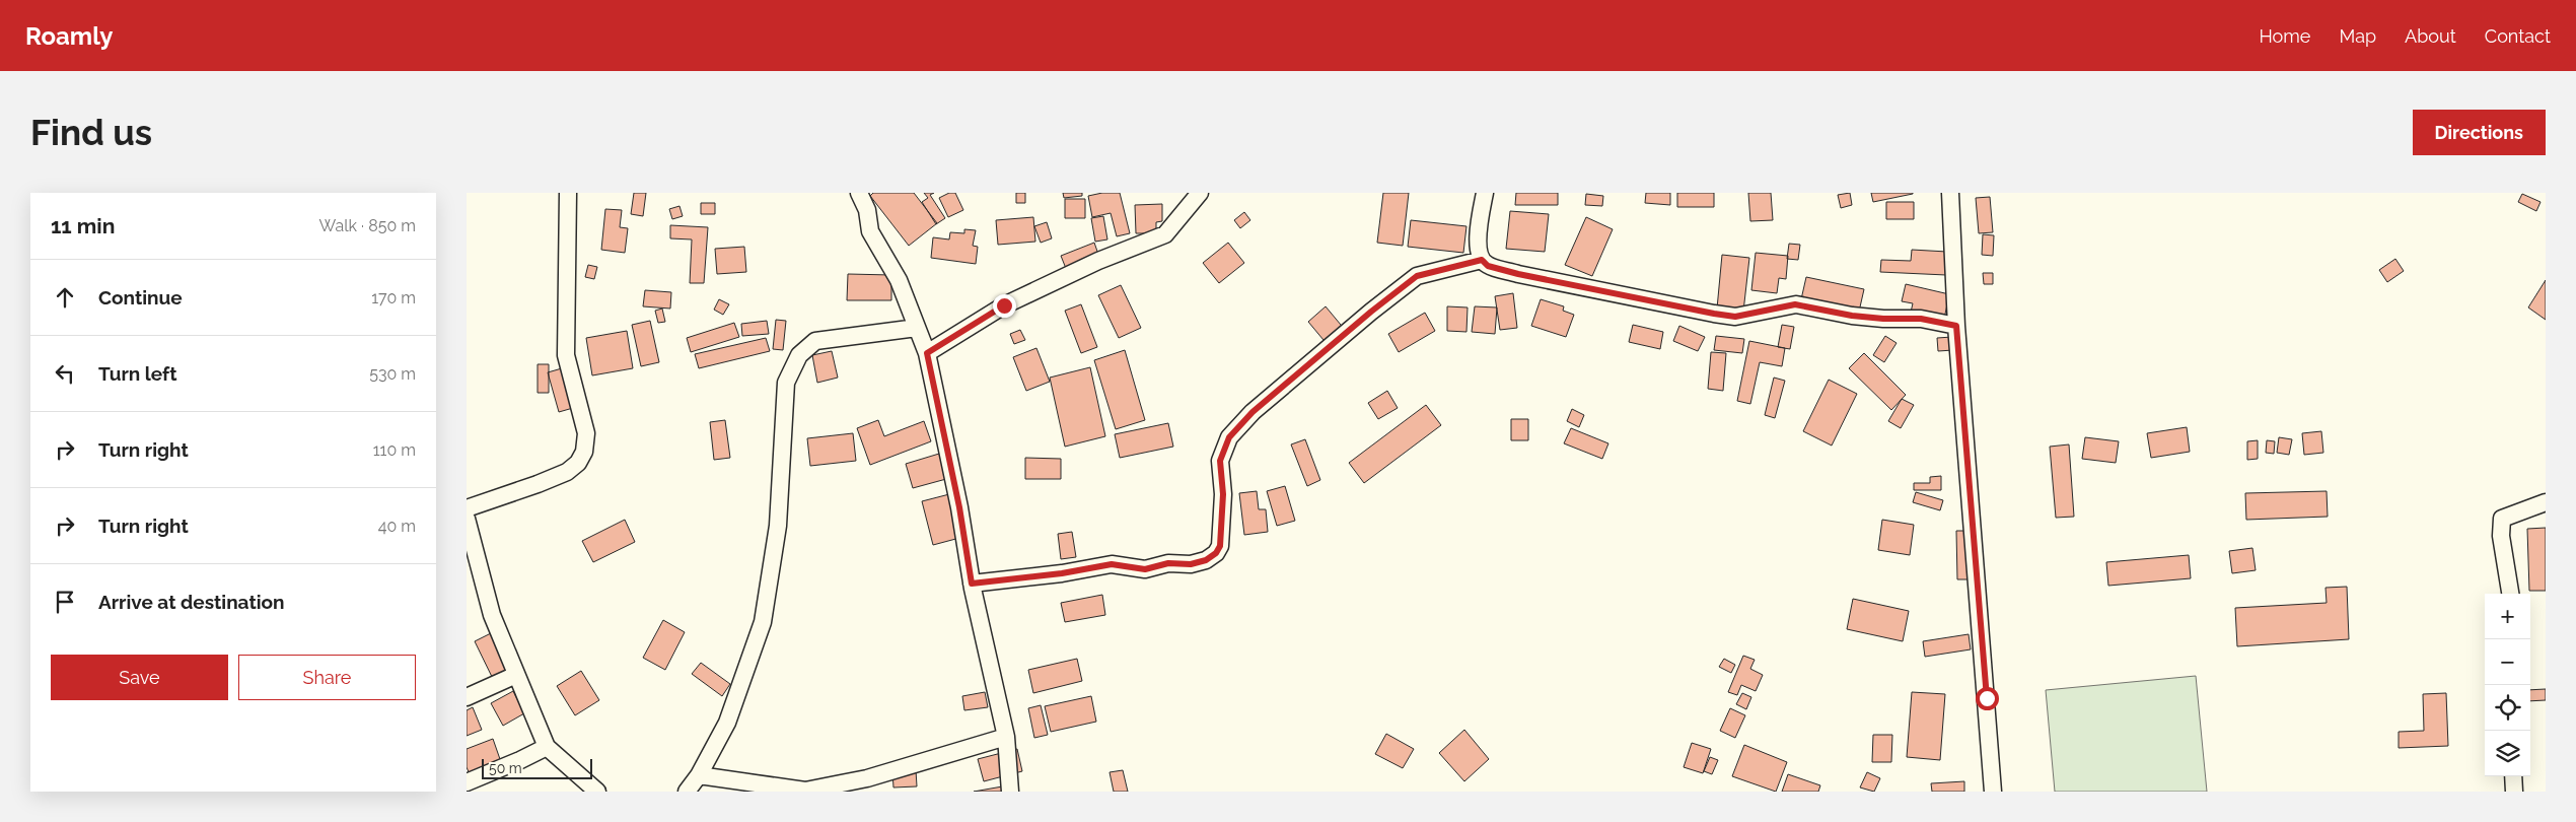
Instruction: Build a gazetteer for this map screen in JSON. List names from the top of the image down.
{
  "scale_bar": "50 m",
  "page": {
    "header": "Roamly",
    "nav": [
      "Home",
      "Map",
      "About",
      "Contact"
    ],
    "buttons": [
      "Directions",
      ["Save", "Share"]
    ],
    "title": "Find us",
    "heading": ["11 min", "Walk · 850 m"],
    "list": [
      ["Continue", "170 m"],
      ["Turn left", "530 m"],
      ["Turn right", "110 m"],
      ["Turn right", "40 m"],
      "Arrive at destination"
    ],
    "map_buttons": ["+", "−"],
    "scale": "50 m"
  }
}
